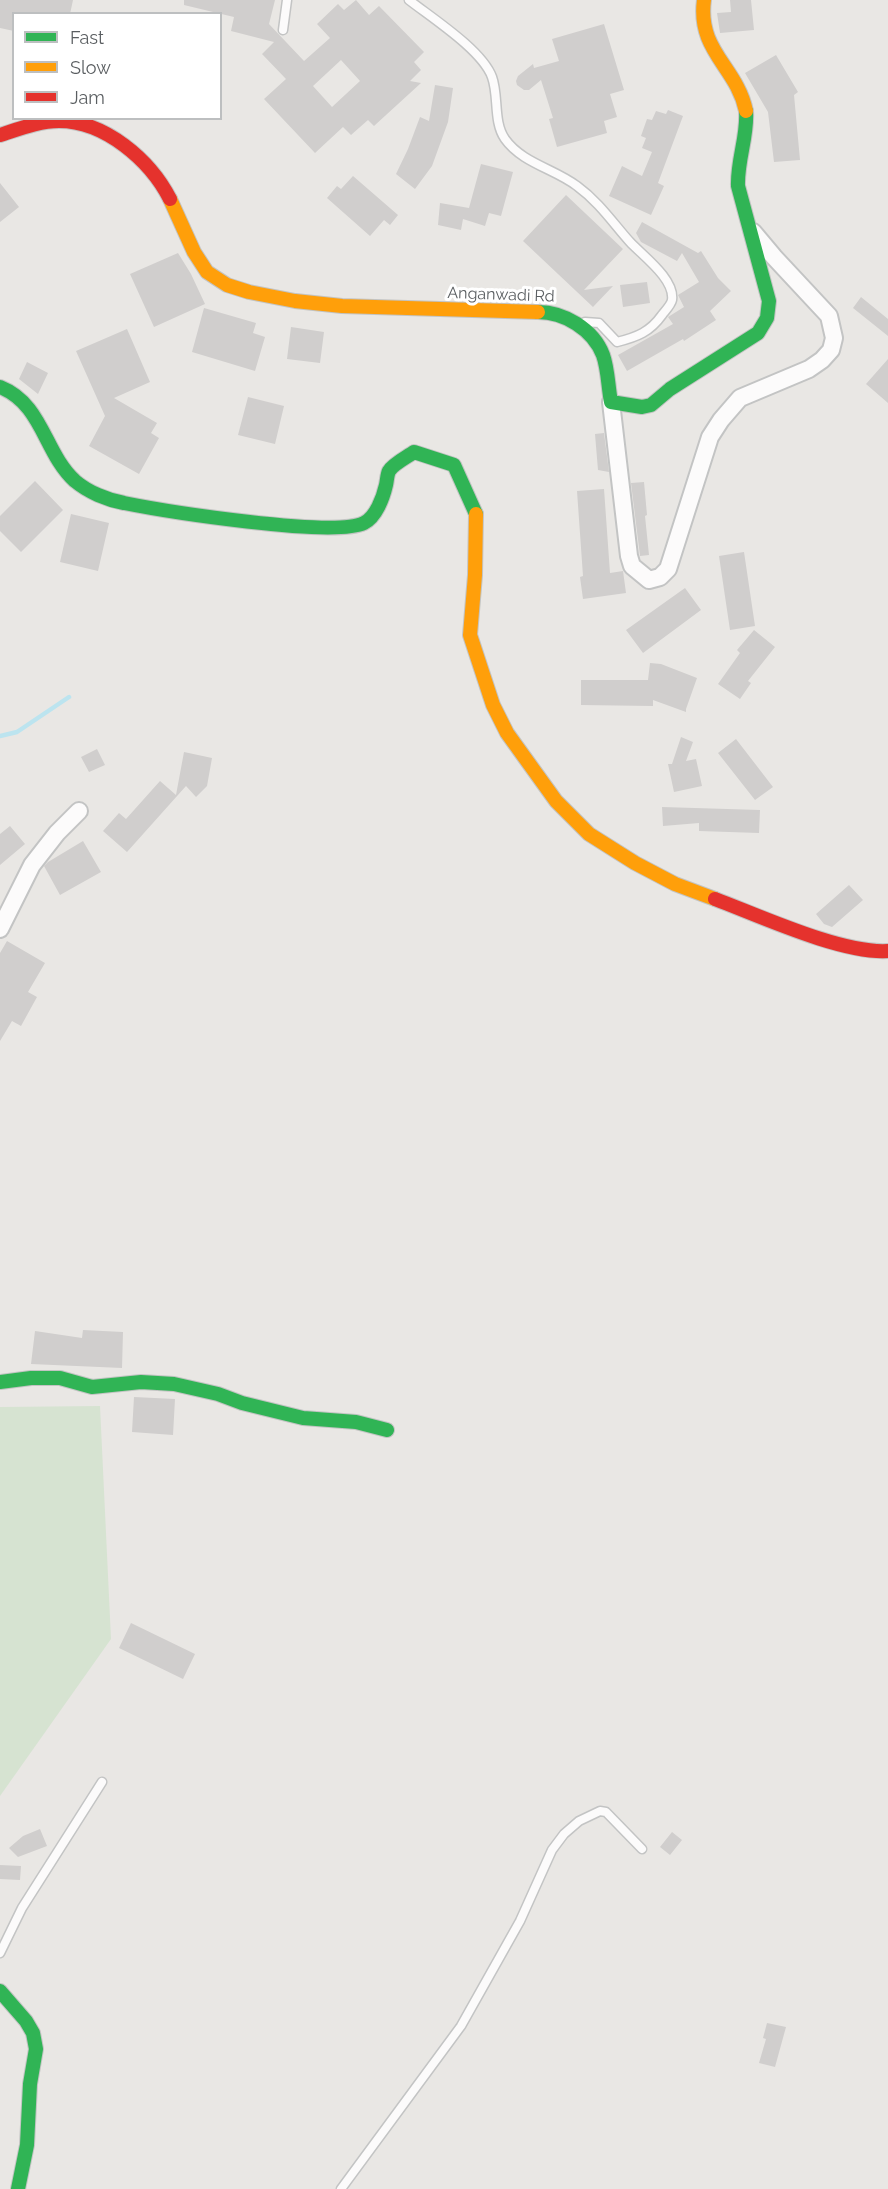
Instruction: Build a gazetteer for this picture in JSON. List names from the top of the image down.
{
  "streets": {
    "street": ["Anganwadi Rd"]
  },
  "legend": ["Fast", "Slow", "Jam"]
}
